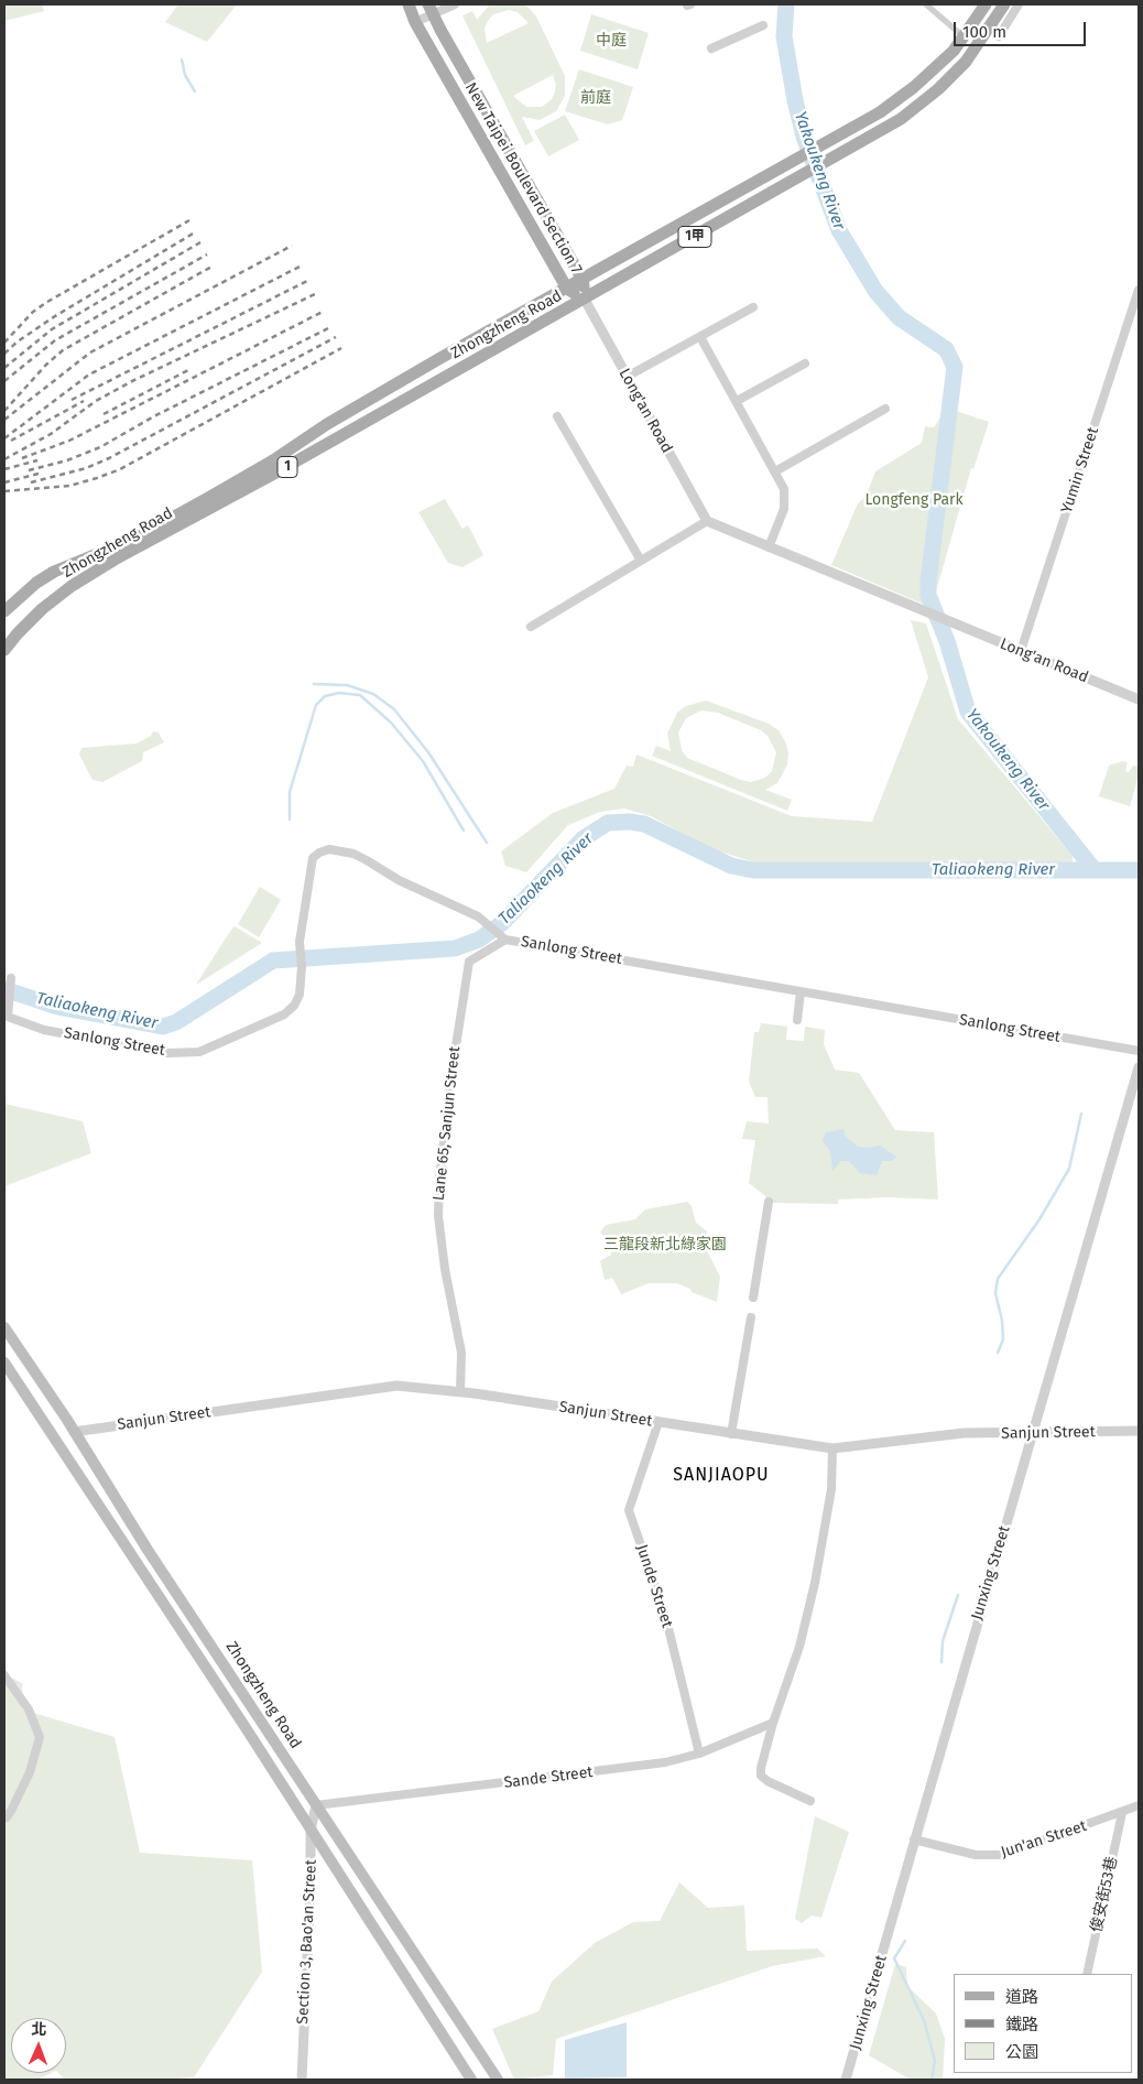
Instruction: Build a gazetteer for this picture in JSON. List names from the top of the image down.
{
  "streets": {
    "main road": [
      "New Taipei Boulevard Section 7",
      "1甲",
      "Zhongzheng Road",
      "1"
    ],
    "street": [
      "Long'an Road",
      "Yumin Street",
      "Sanlong Street",
      "Lane 65, Sanjun Street",
      "Sanjun Street",
      "Junxing Street",
      "Junde Street",
      "Sande Street",
      "Jun'an Street",
      "俊安街53巷",
      "Section 3, Bao'an Street"
    ]
  },
  "crossings": [
    ["New Taipei Boulevard Section 7", "Zhongzheng Road"],
    ["New Taipei Boulevard Section 7", "Long'an Road"],
    ["Zhongzheng Road", "Long'an Road"],
    ["Zhongzheng Road", "Sanjun Street"],
    ["Zhongzheng Road", "Sande Street"],
    ["Zhongzheng Road", "Section 3, Bao'an Street"],
    ["Long'an Road", "Yumin Street"],
    ["Sanlong Street", "Lane 65, Sanjun Street"],
    ["Lane 65, Sanjun Street", "Sanjun Street"],
    ["Sanjun Street", "Junxing Street"],
    ["Sanjun Street", "Junde Street"],
    ["Junxing Street", "Jun'an Street"],
    ["Junde Street", "Sande Street"],
    ["Sande Street", "Section 3, Bao'an Street"],
    ["Jun'an Street", "俊安街53巷"]
  ],
  "districts": ["SANJIAOPU"],
  "water": ["Yakoukeng River", "Taliaokeng River"],
  "parks": [
    "中庭",
    "前庭",
    "Longfeng Park",
    "三龍段新北綠家園"
  ],
  "legend": ["道路", "鐵路", "公園"],
  "scale_bar": "100 m",
  "north": "top"
}
